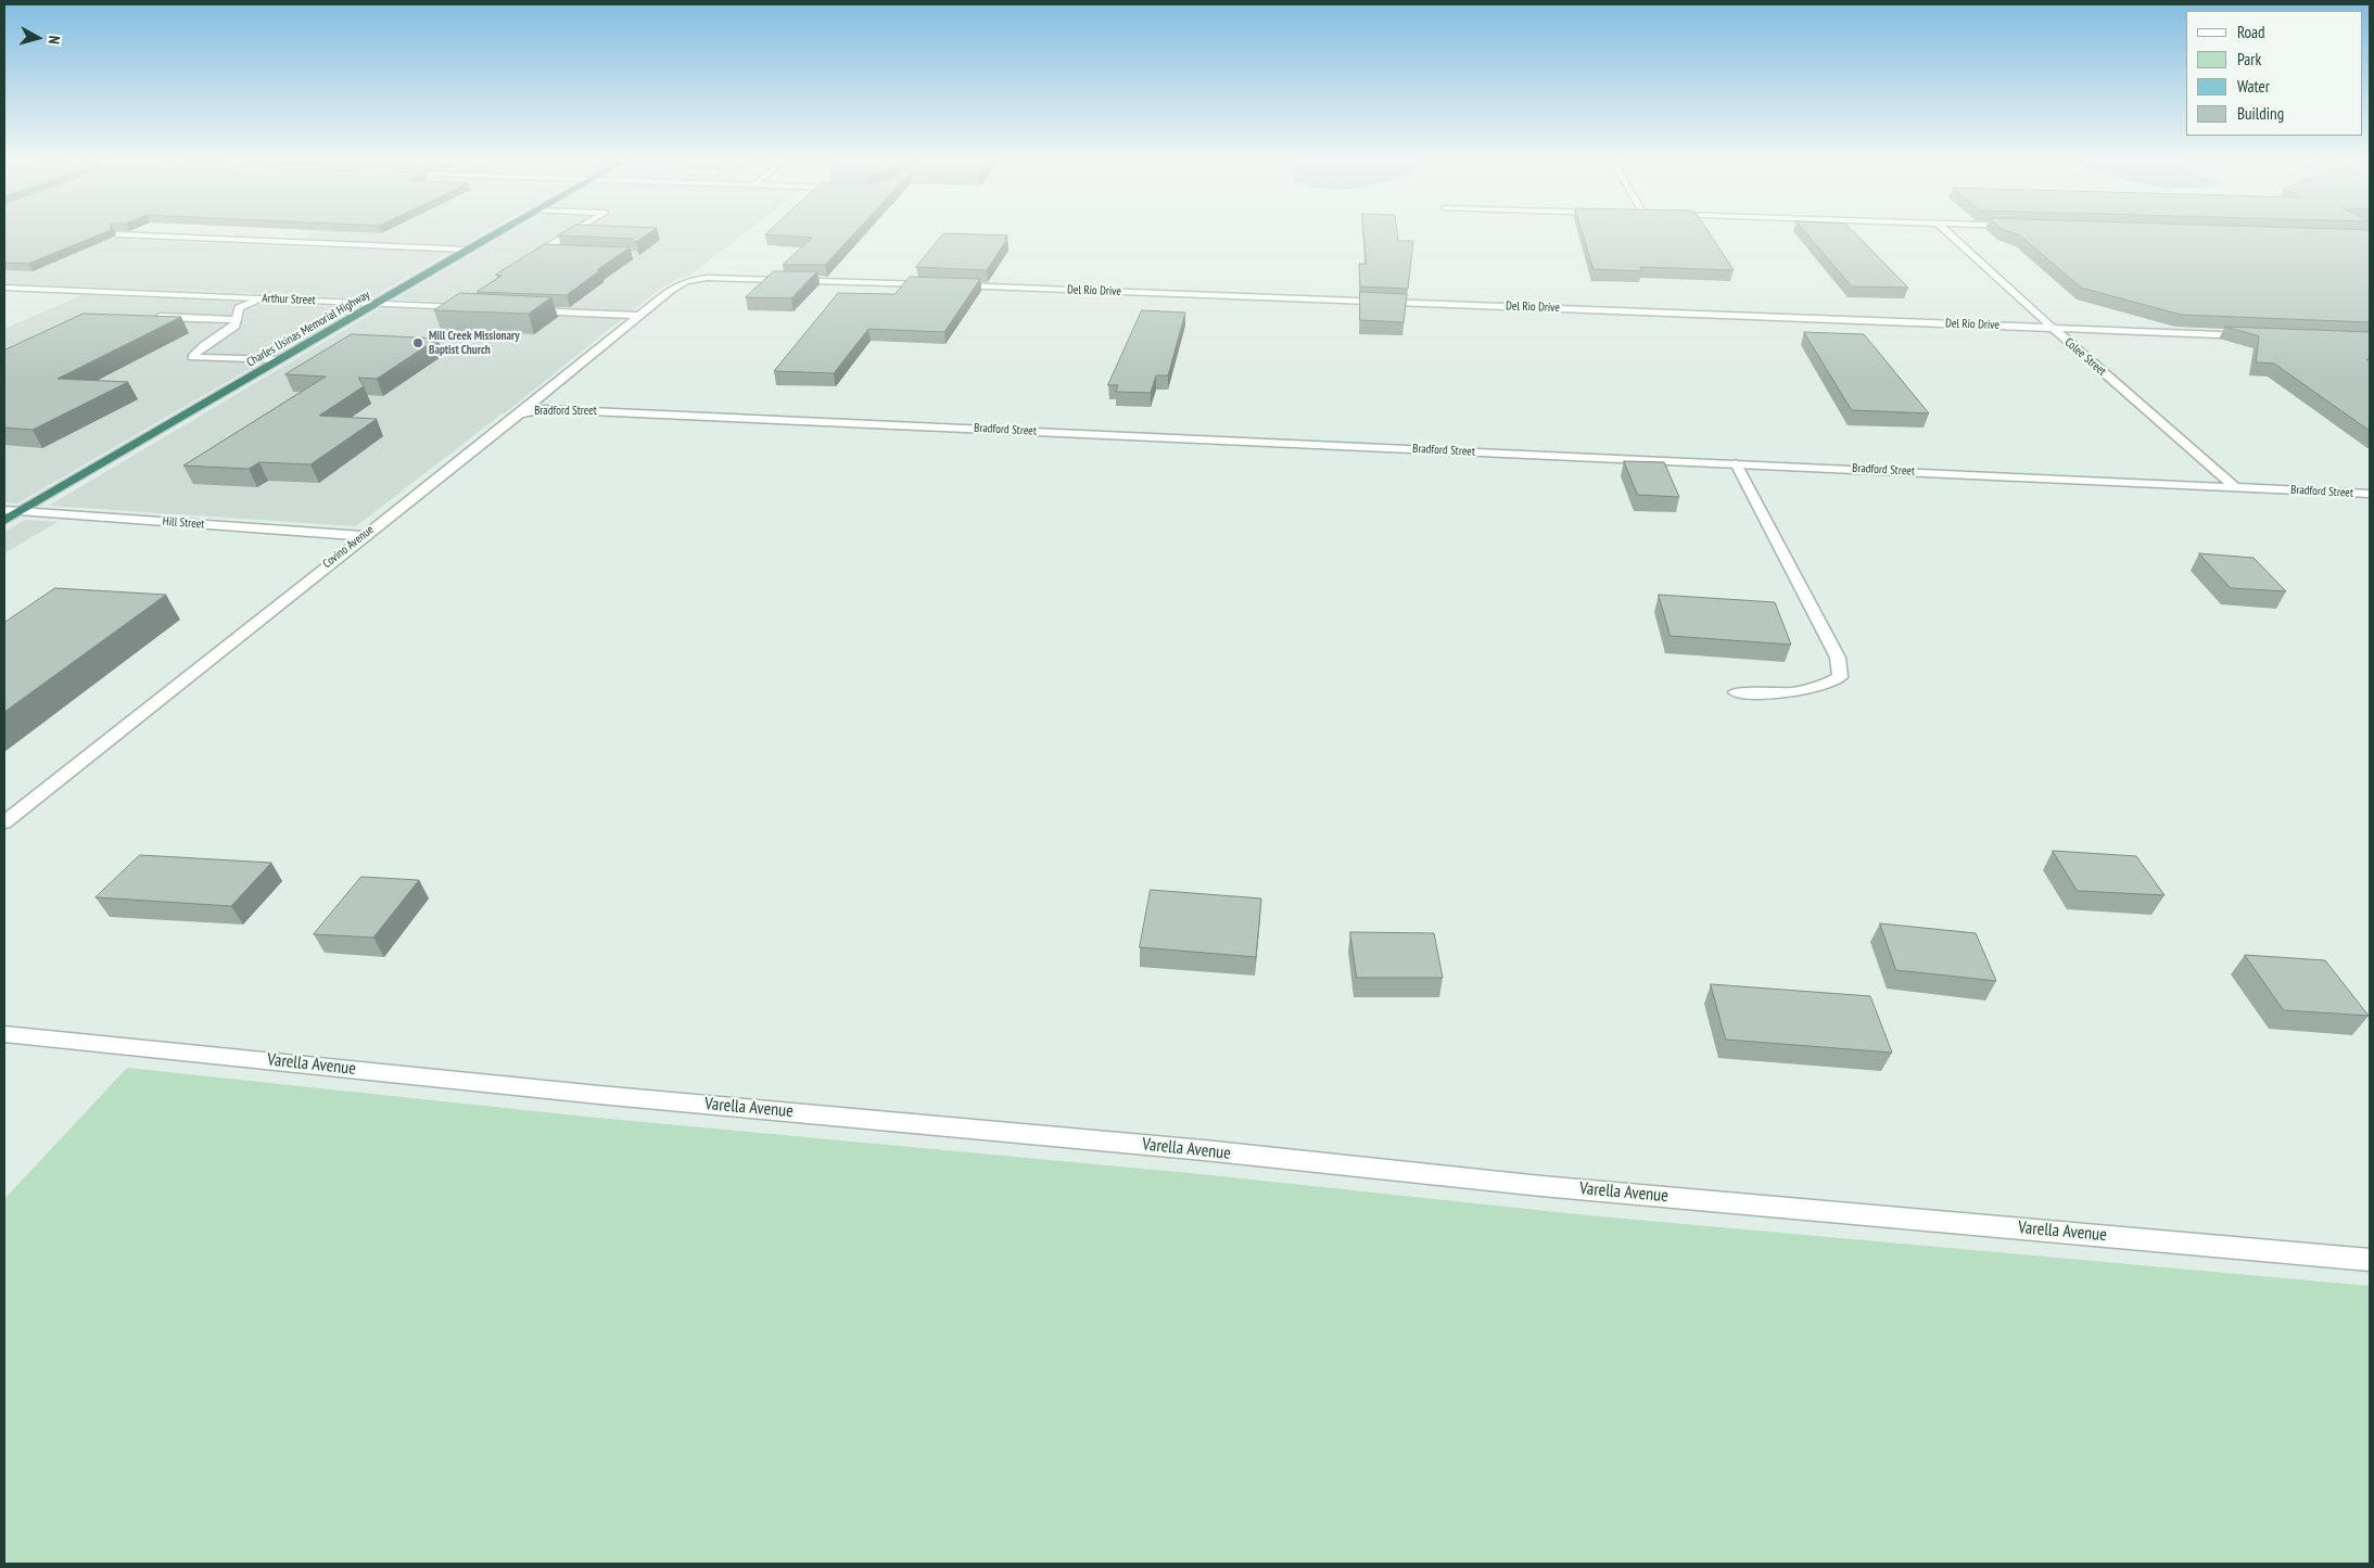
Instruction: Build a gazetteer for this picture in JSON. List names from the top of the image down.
{
  "streets": {
    "highway": ["Charles Usinas Memorial Highway"],
    "street": [
      "Del Rio Drive",
      "Arthur Street",
      "Colee Street",
      "Bradford Street",
      "Hill Street",
      "Covino Avenue",
      "Varella Avenue"
    ]
  },
  "crossings": [
    ["Del Rio Drive", "Colee Street"],
    ["Arthur Street", "Charles Usinas Memorial Highway"],
    ["Charles Usinas Memorial Highway", "Hill Street"],
    ["Colee Street", "Bradford Street"],
    ["Bradford Street", "Covino Avenue"],
    ["Hill Street", "Covino Avenue"]
  ],
  "places": ["Mill Creek Missionary Baptist Church"],
  "legend": [
    "Road",
    "Park",
    "Water",
    "Building"
  ],
  "north": "right"
}
